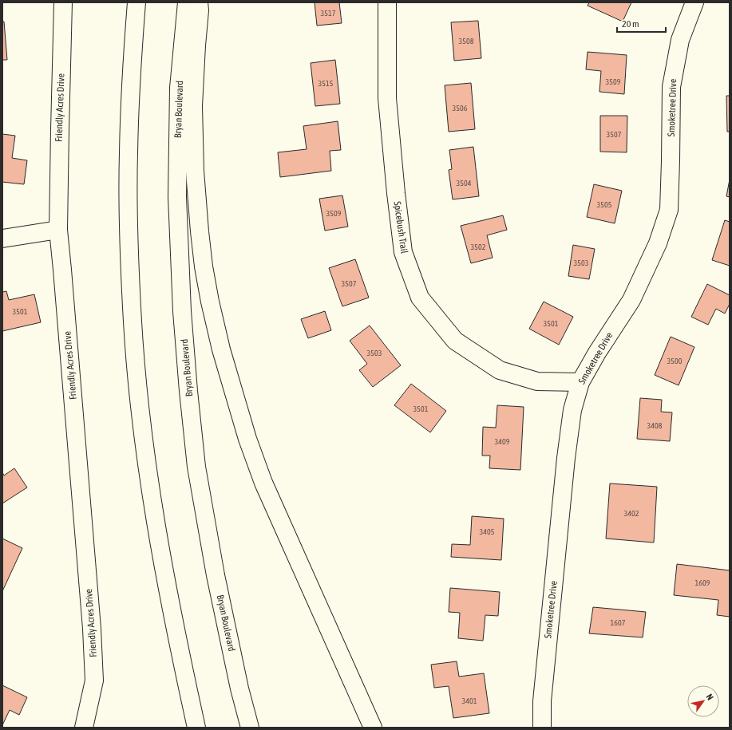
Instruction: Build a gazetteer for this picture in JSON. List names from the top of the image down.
{
  "streets": {
    "main road": [
      "Friendly Acres Drive",
      "Smoketree Drive",
      "Bryan Boulevard",
      "Spicebush Trail"
    ]
  },
  "crossings": [
    ["Smoketree Drive", "Spicebush Trail"]
  ],
  "house_numbers": [
    "3517",
    "3508",
    "3509",
    "3515",
    "3506",
    "3507",
    "3504",
    "3505",
    "3509",
    "3502",
    "3503",
    "3507",
    "3501",
    "3501",
    "3503",
    "3500",
    "3501",
    "3408",
    "3409",
    "3402",
    "3405",
    "1609",
    "1607",
    "3401"
  ],
  "scale_bar": "20 m",
  "north": "top right"
}
